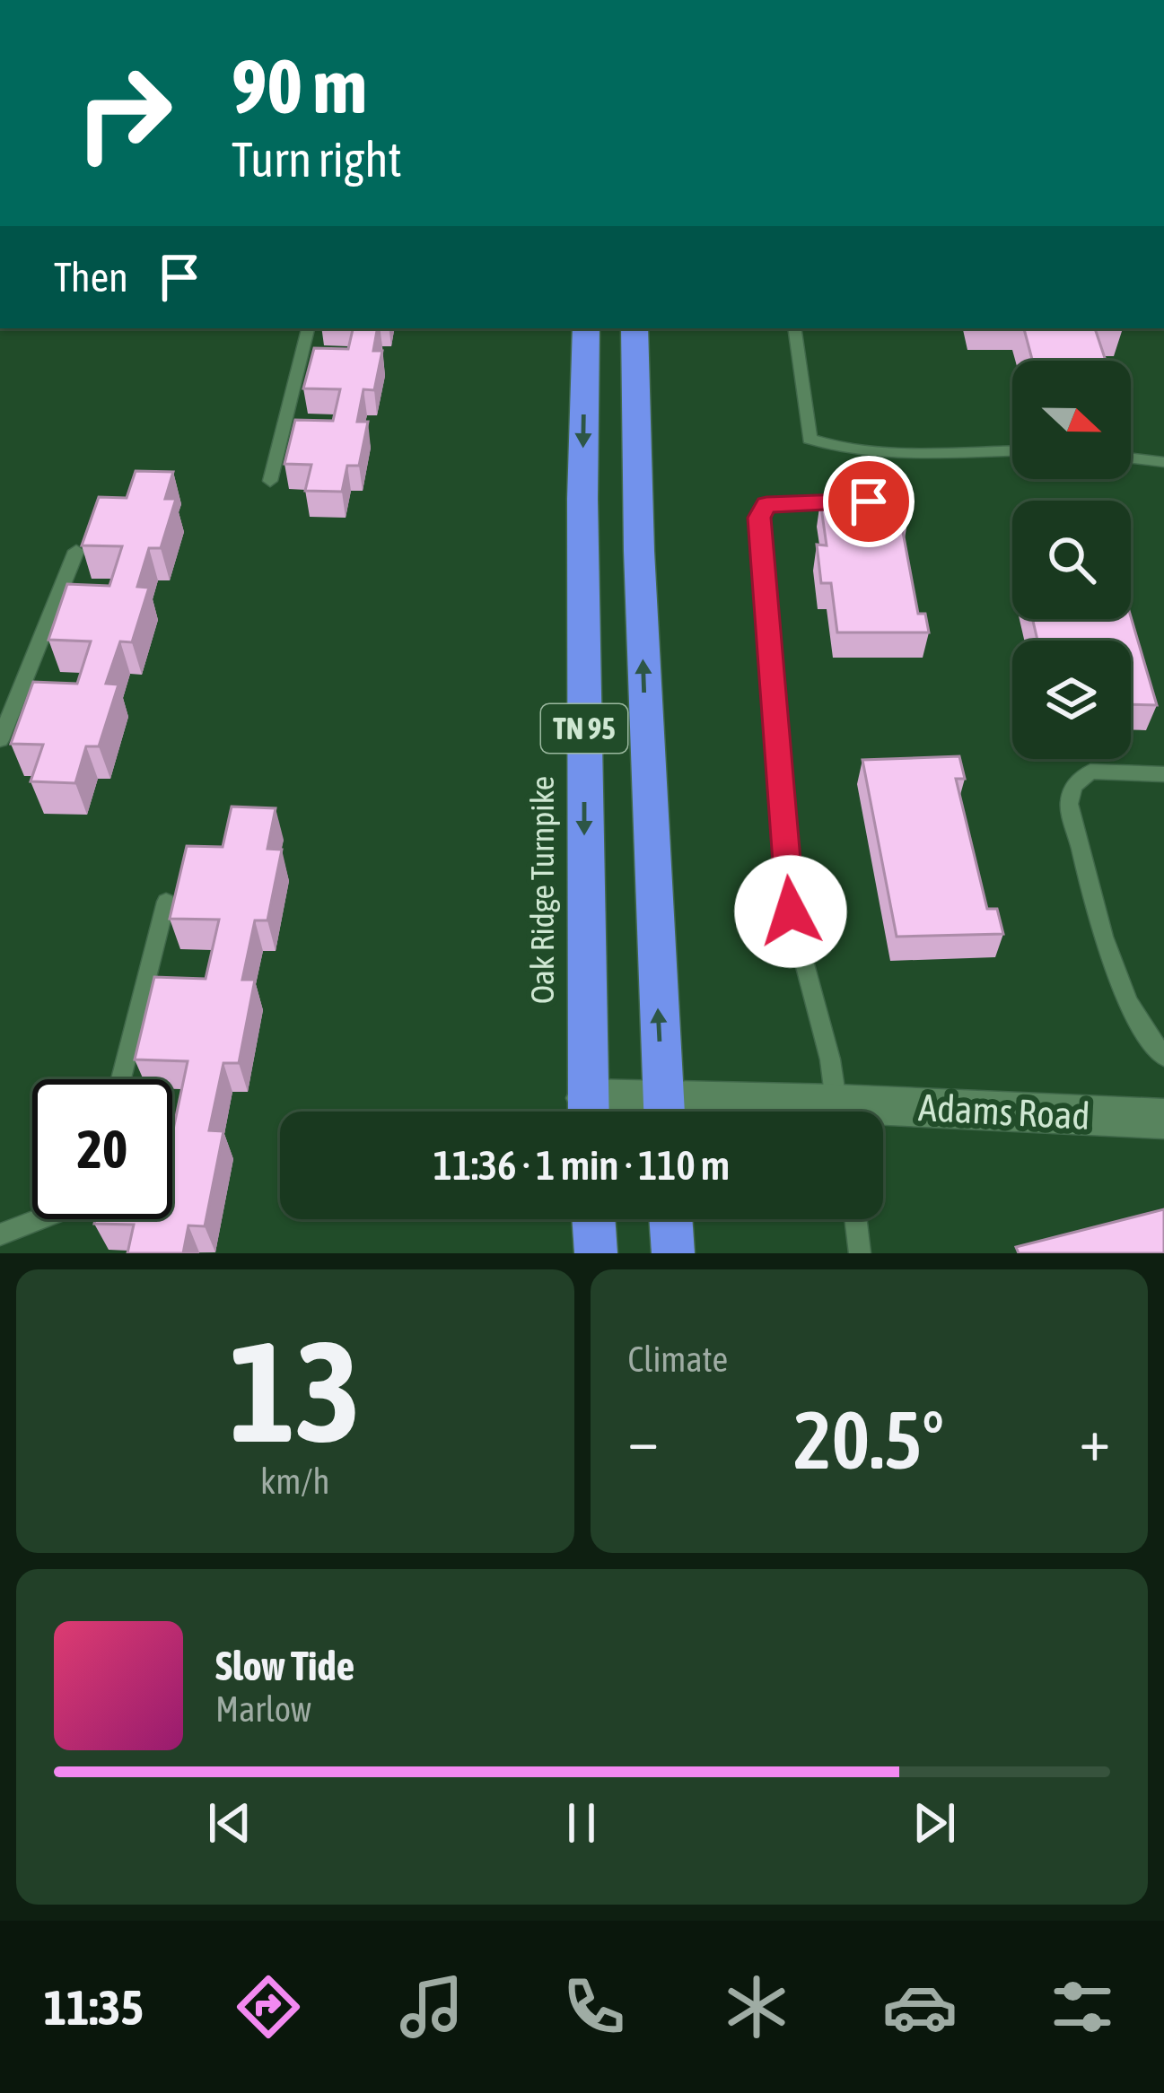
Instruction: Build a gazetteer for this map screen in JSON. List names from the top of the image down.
{
  "streets": {
    "highway": ["TN 95", "Oak Ridge Turnpike"],
    "street": ["Adams Road"]
  },
  "north": "right",
  "page": {
    "turn": ["90 m", "Turn right"],
    "then": "Then",
    "limit": "20",
    "trip": "11:36 · 1 min · 110 m",
    "tile": [
      ["13", "km/h"],
      "Climate"
    ],
    "heat": ["−", "20.5°", "+"],
    "song": ["Slow Tide", "Marlow"],
    "tabs": "11:35"
  }
}
